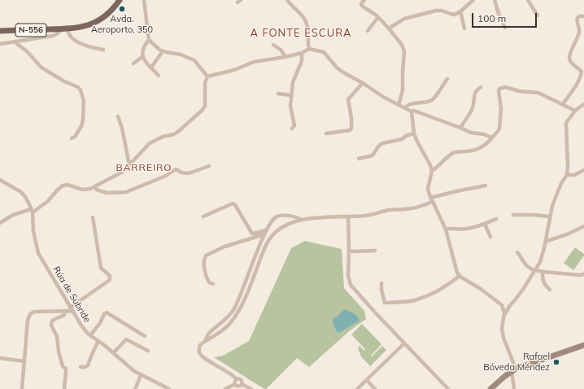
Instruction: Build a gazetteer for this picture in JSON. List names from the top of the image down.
{
  "streets": {
    "main road": ["N-556"],
    "street": ["Rúa de Subride"]
  },
  "districts": ["A FONTE ESCURA", "BARREIRO"],
  "places": ["Avda. Aeroporto, 350", "Rafael Bóveda Méndez"],
  "scale_bar": "100 m"
}
